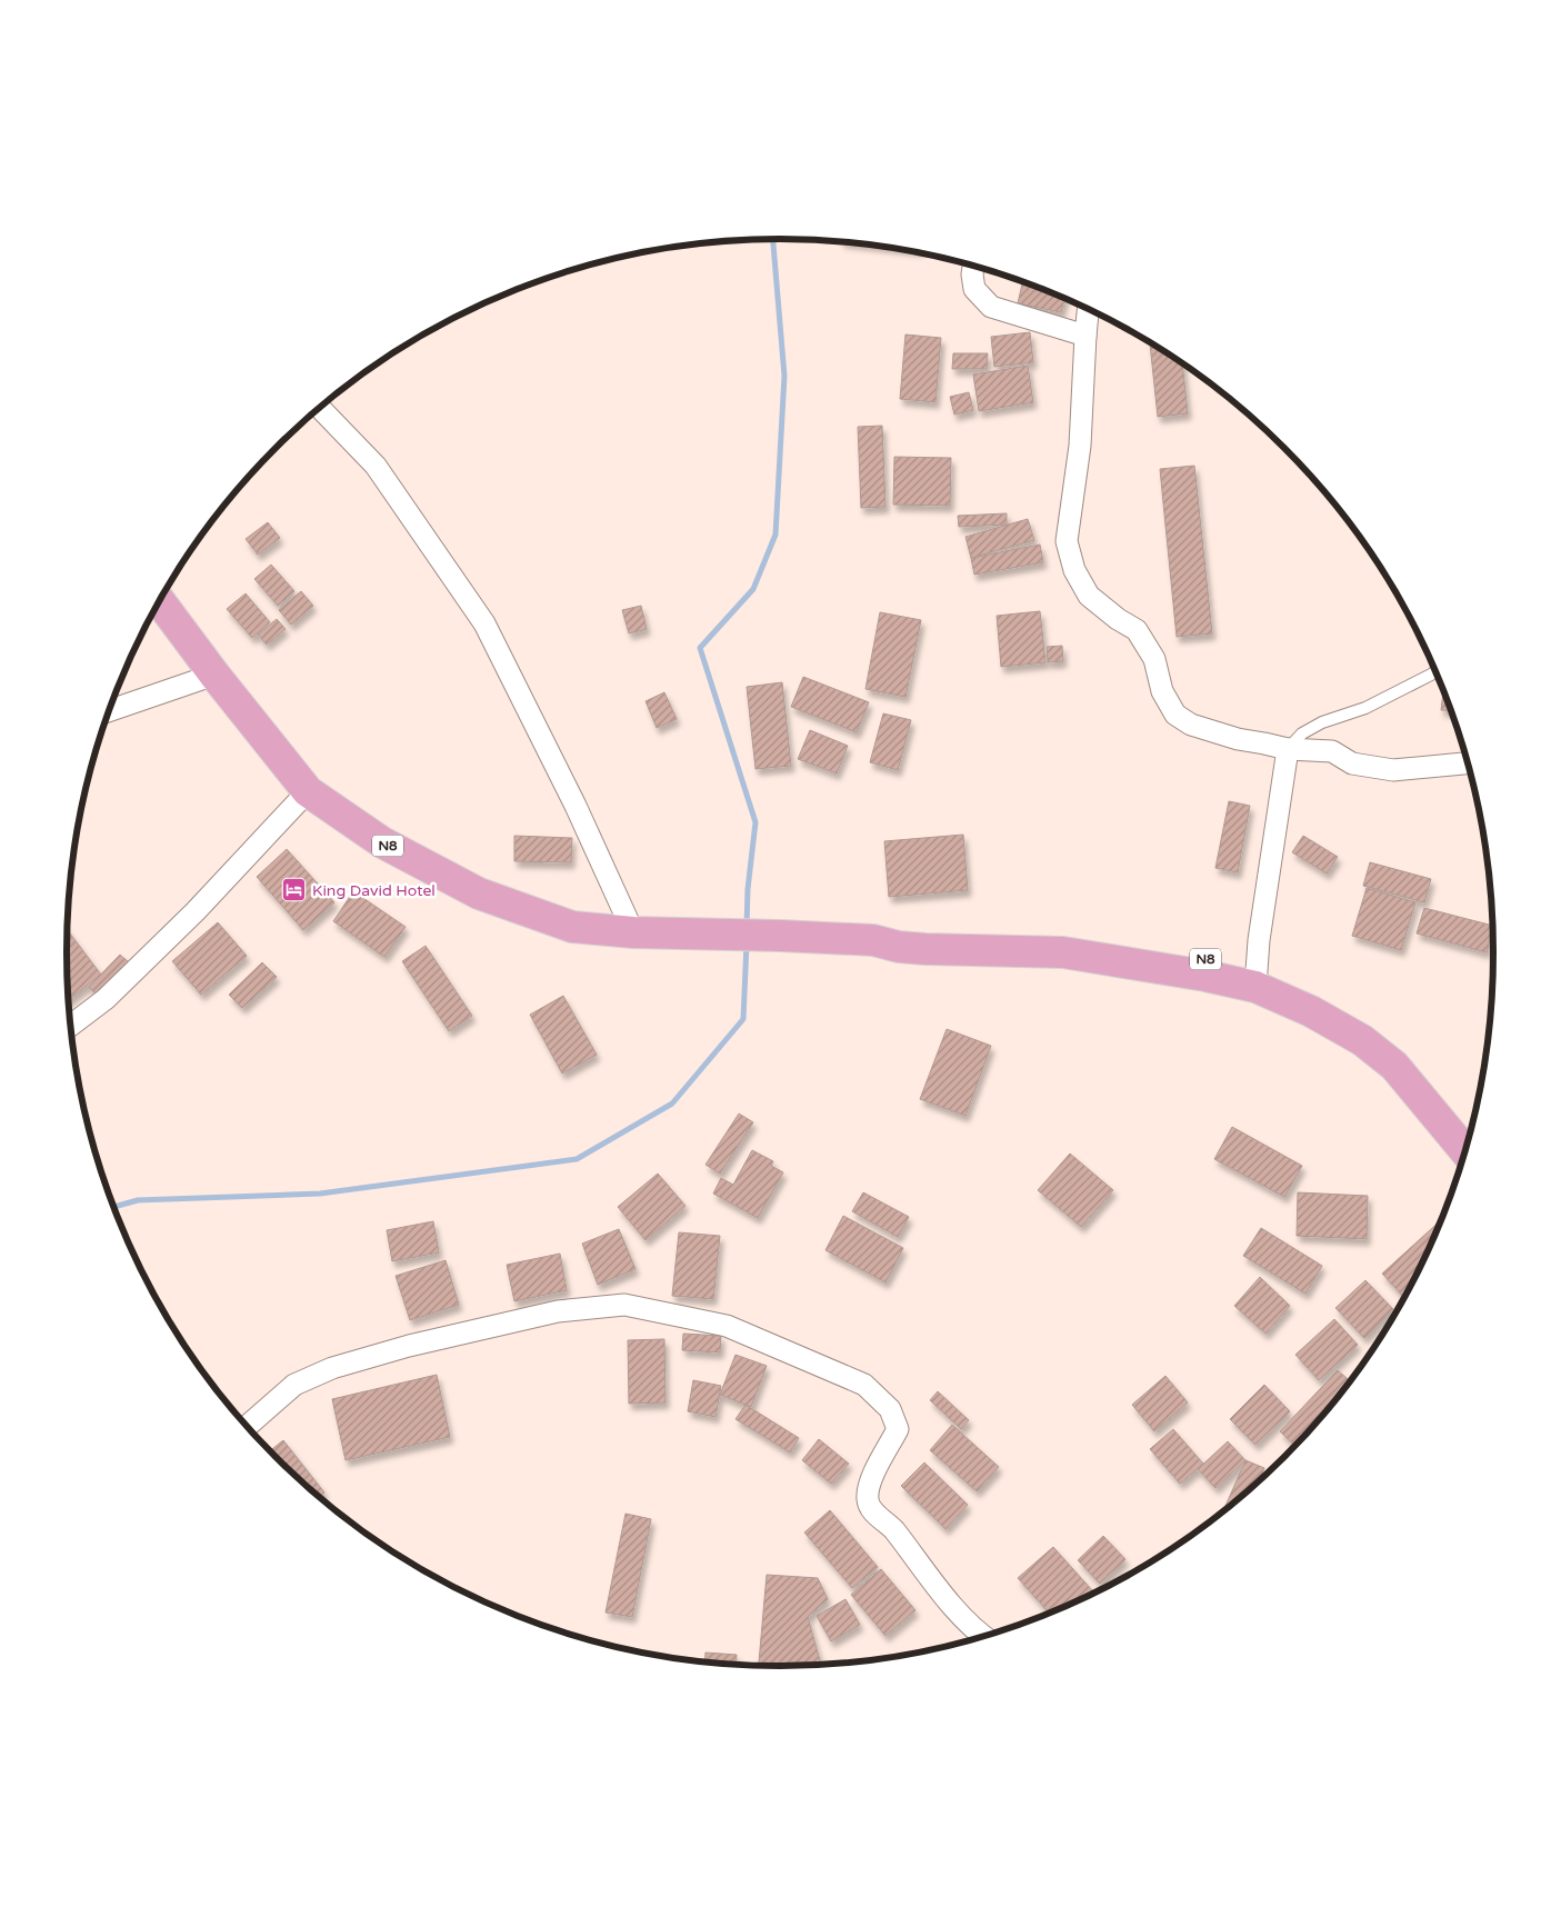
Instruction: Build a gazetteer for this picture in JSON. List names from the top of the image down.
{
  "streets": {
    "highway": ["N8"]
  },
  "places": {
    "hotel": ["King David Hotel"]
  }
}
